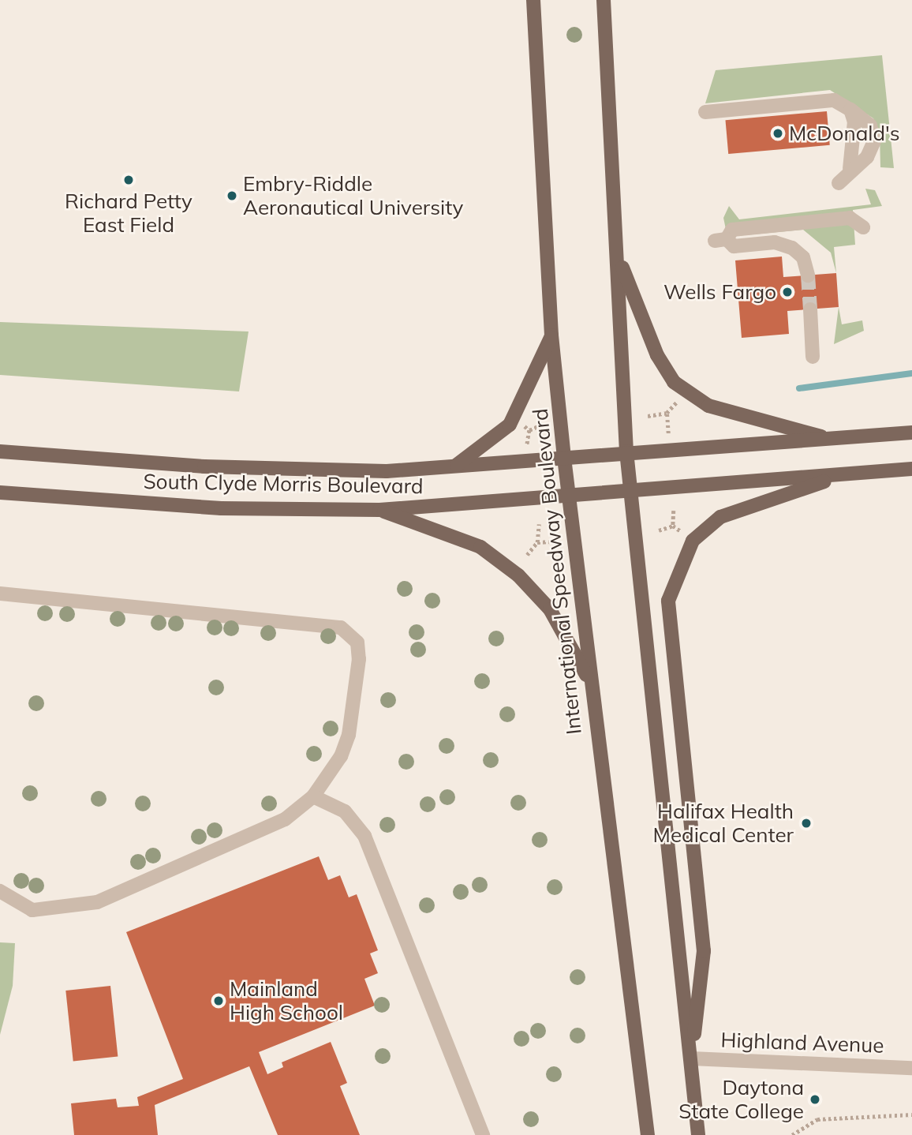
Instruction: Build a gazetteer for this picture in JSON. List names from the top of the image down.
{
  "streets": {
    "main road": ["South Clyde Morris Boulevard", "International Speedway Boulevard"],
    "street": ["Highland Avenue"]
  },
  "crossings": [
    ["South Clyde Morris Boulevard", "International Speedway Boulevard"]
  ],
  "places": [
    "McDonald's",
    "Richard Petty East Field",
    "Embry-Riddle Aeronautical University",
    "Wells Fargo",
    "Halifax Health Medical Center",
    "Mainland High School",
    "Daytona State College"
  ]
}
